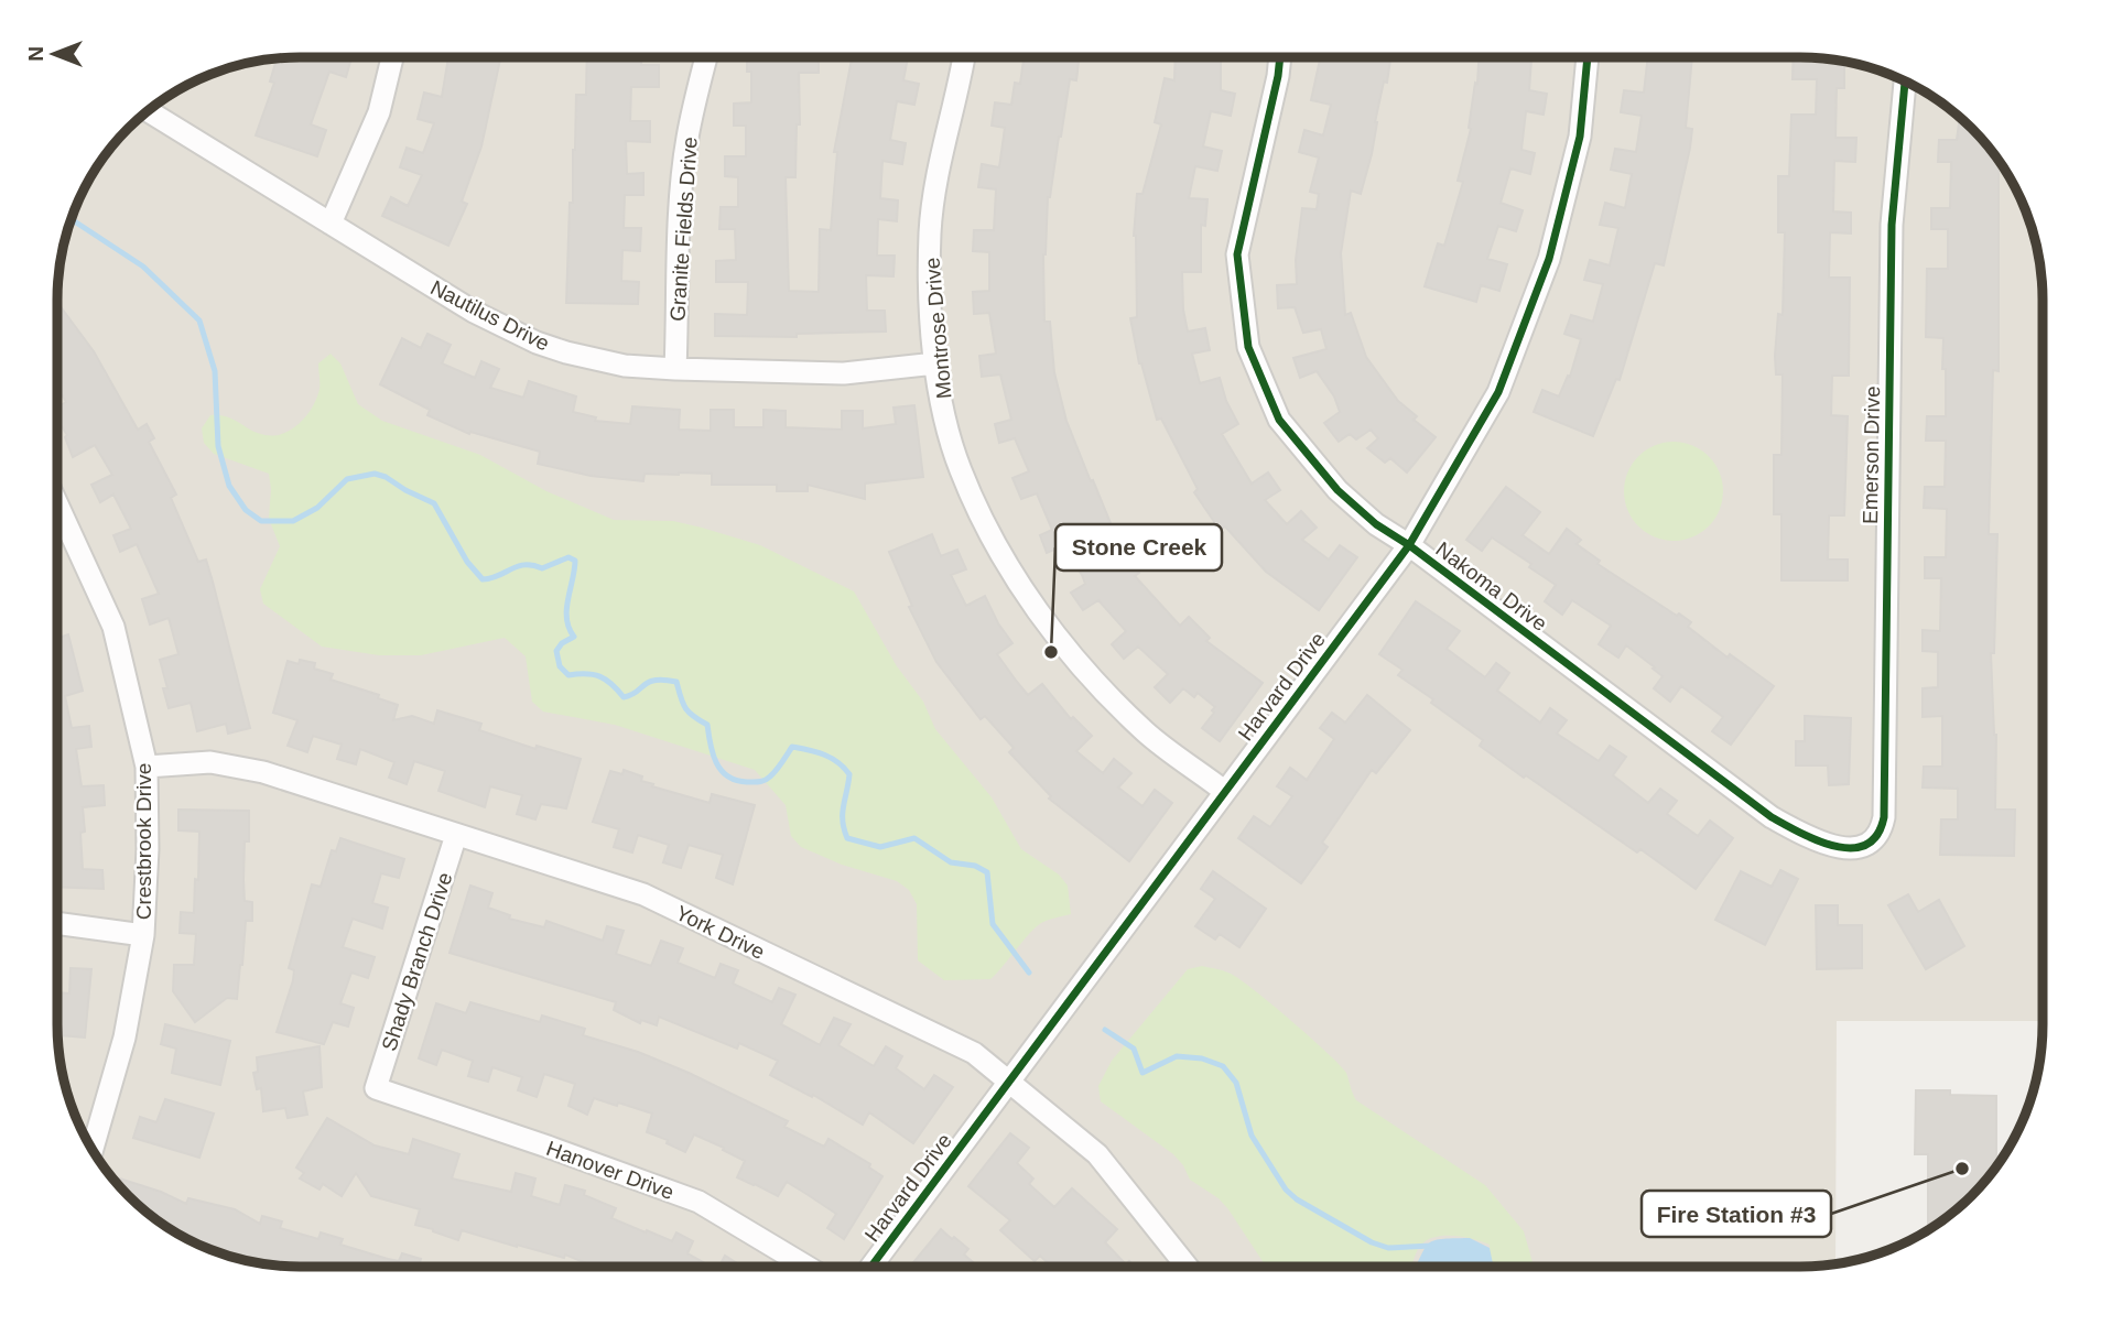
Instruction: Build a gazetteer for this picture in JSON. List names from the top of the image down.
{
  "streets": {
    "street": [
      "Granite Fields Drive",
      "Nautilus Drive",
      "Montrose Drive",
      "Emerson Drive",
      "Nakoma Drive",
      "Harvard Drive",
      "Crestbrook Drive",
      "York Drive",
      "Shady Branch Drive",
      "Hanover Drive"
    ]
  },
  "crossings": [
    ["Granite Fields Drive", "Nautilus Drive"],
    ["Nautilus Drive", "Montrose Drive"],
    ["Montrose Drive", "Harvard Drive"],
    ["Emerson Drive", "Nakoma Drive"],
    ["Nakoma Drive", "Harvard Drive"],
    ["Harvard Drive", "York Drive"],
    ["Crestbrook Drive", "York Drive"],
    ["York Drive", "Shady Branch Drive"],
    ["Shady Branch Drive", "Hanover Drive"]
  ],
  "places": ["Stone Creek", "Fire Station #3"],
  "north": "left"
}
